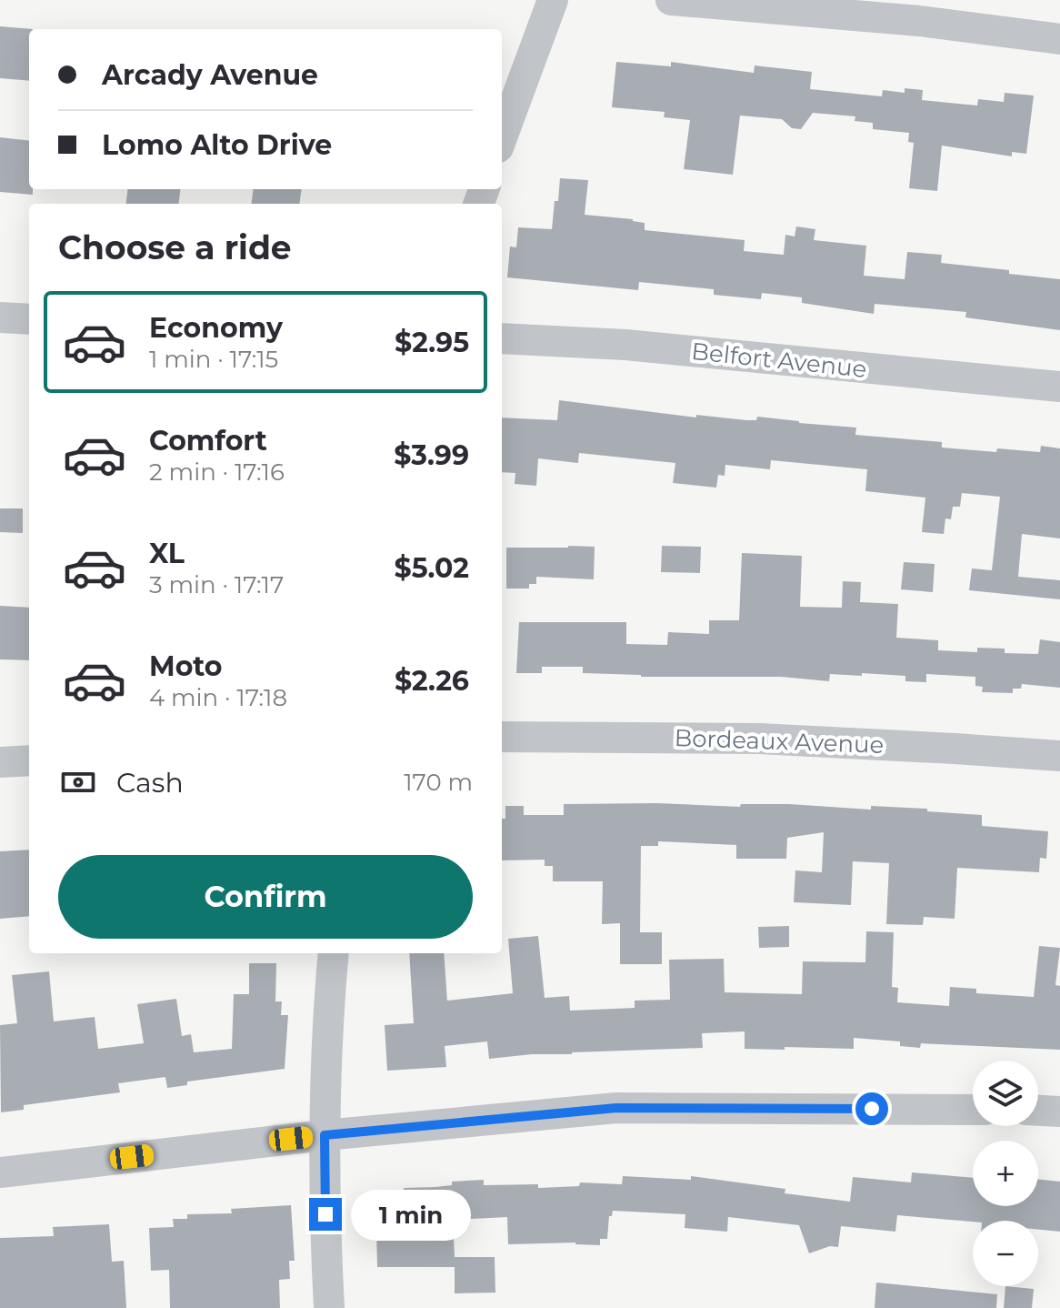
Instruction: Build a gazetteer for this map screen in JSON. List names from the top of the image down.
{
  "streets": {
    "street": ["Belfort Avenue", "Bordeaux Avenue"]
  },
  "page": {
    "banner": ["Arcady Avenue", "Lomo Alto Drive"],
    "heading": "Choose a ride",
    "list": [
      {
        "name": "Economy",
        "note": "1 min · 17:15",
        "value": "$2.95"
      },
      {
        "name": "Comfort",
        "note": "2 min · 17:16",
        "value": "$3.99"
      },
      {
        "name": "XL",
        "note": "3 min · 17:17",
        "value": "$5.02"
      },
      {
        "name": "Moto",
        "note": "4 min · 17:18",
        "value": "$2.26"
      }
    ],
    "pay": ["Cash", "170 m"],
    "buttons": "Confirm",
    "map_buttons": ["+", "−"],
    "bubble": "1 min"
  }
}
